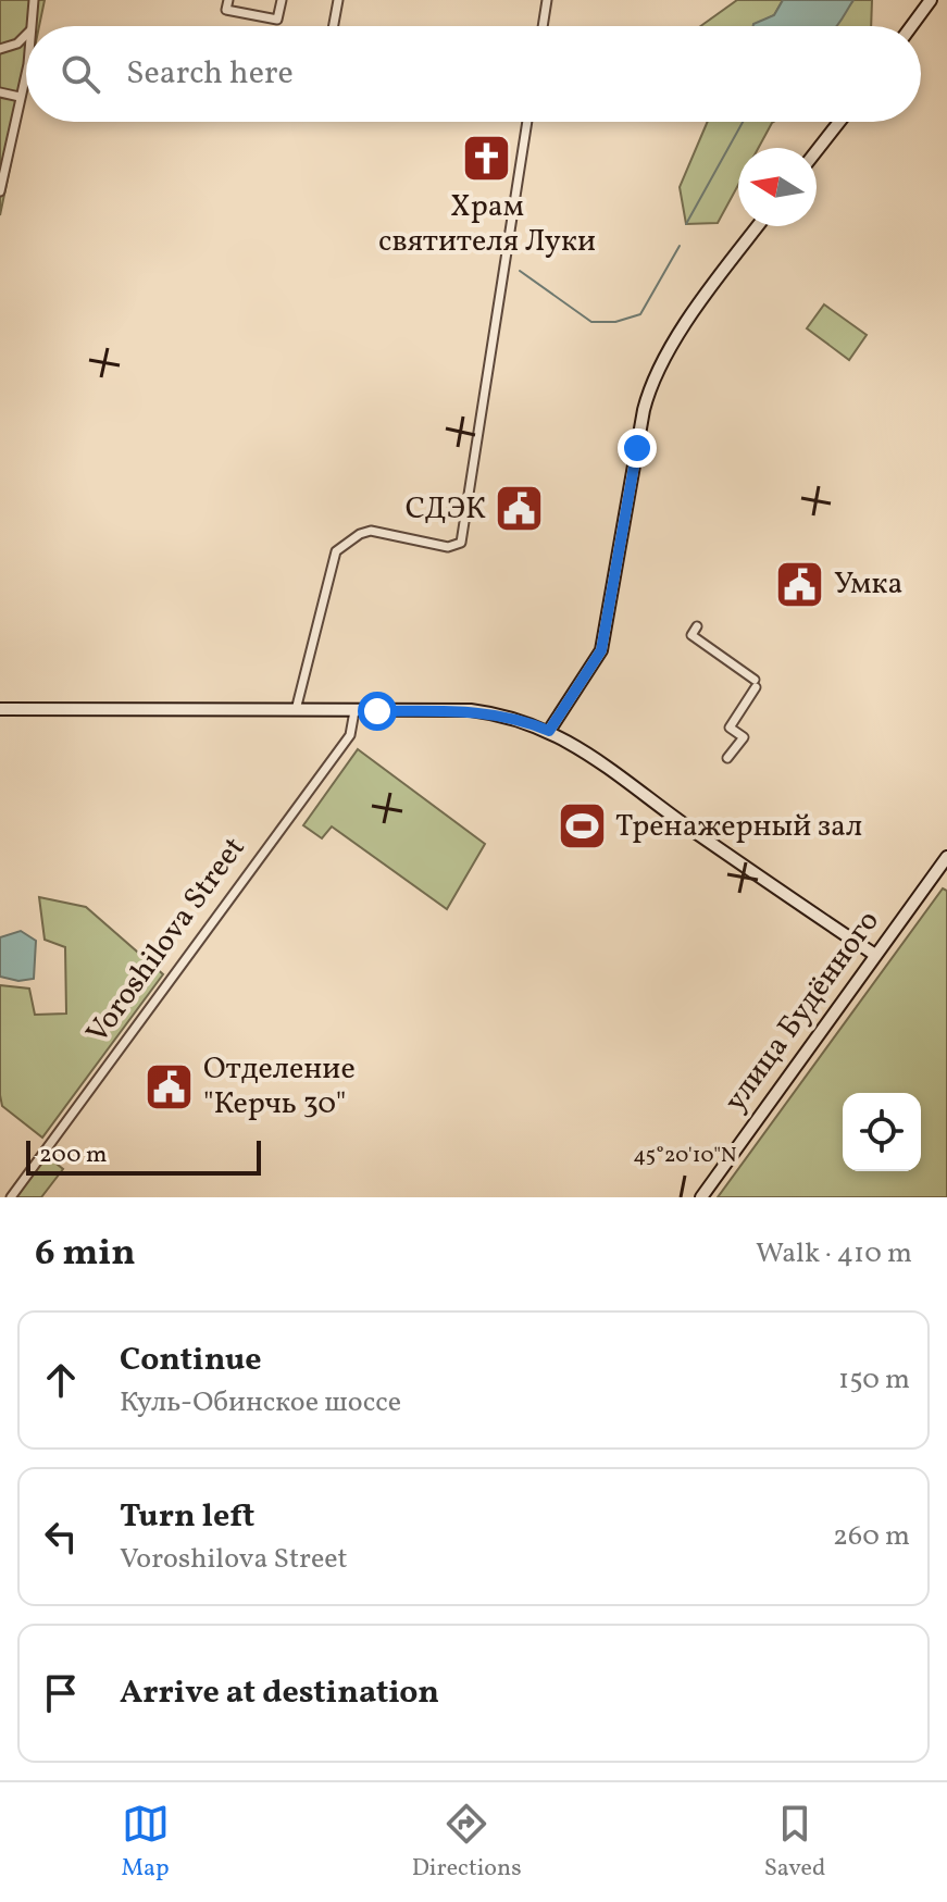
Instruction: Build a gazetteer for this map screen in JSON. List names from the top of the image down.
{
  "streets": {
    "main road": ["улица Будённого"],
    "street": ["Voroshilova Street"]
  },
  "places": {
    "church": ["Храм святителя Луки"],
    "public building": ["СДЭК", "Умка", "Отделение \"Керчь 30\""],
    "sports": ["Тренажерный зал"]
  },
  "scale_bar": "200 m",
  "north": "left",
  "page": {
    "search": "Search here",
    "scale": "200 m",
    "heading": ["6 min", "Walk · 410 m"],
    "list": [
      ["Continue", "Куль-Обинское шоссе", "150 m"],
      ["Turn left", "Voroshilova Street", "260 m"],
      "Arrive at destination"
    ],
    "nav": ["Map", "Directions", "Saved"]
  },
  "coordinates": ["45°20'10\"N"]
}
